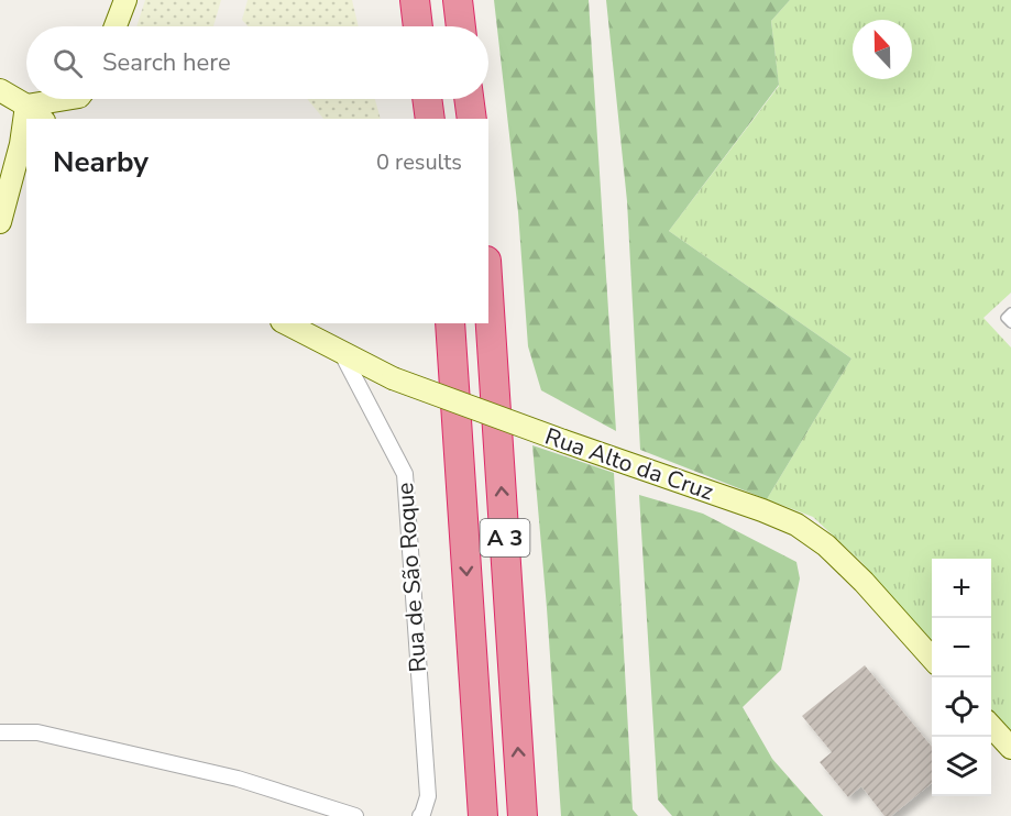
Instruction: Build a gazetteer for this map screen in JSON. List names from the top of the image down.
{
  "streets": {
    "highway": ["A 3"],
    "street": ["Rua Alto da Cruz", "Rua de São Roque"]
  },
  "crossings": [
    ["Rua Alto da Cruz", "Rua de São Roque"]
  ],
  "north": "top",
  "page": {
    "search": "Search here",
    "heading": ["Nearby", "0 results"],
    "map_buttons": ["+", "−"]
  }
}
